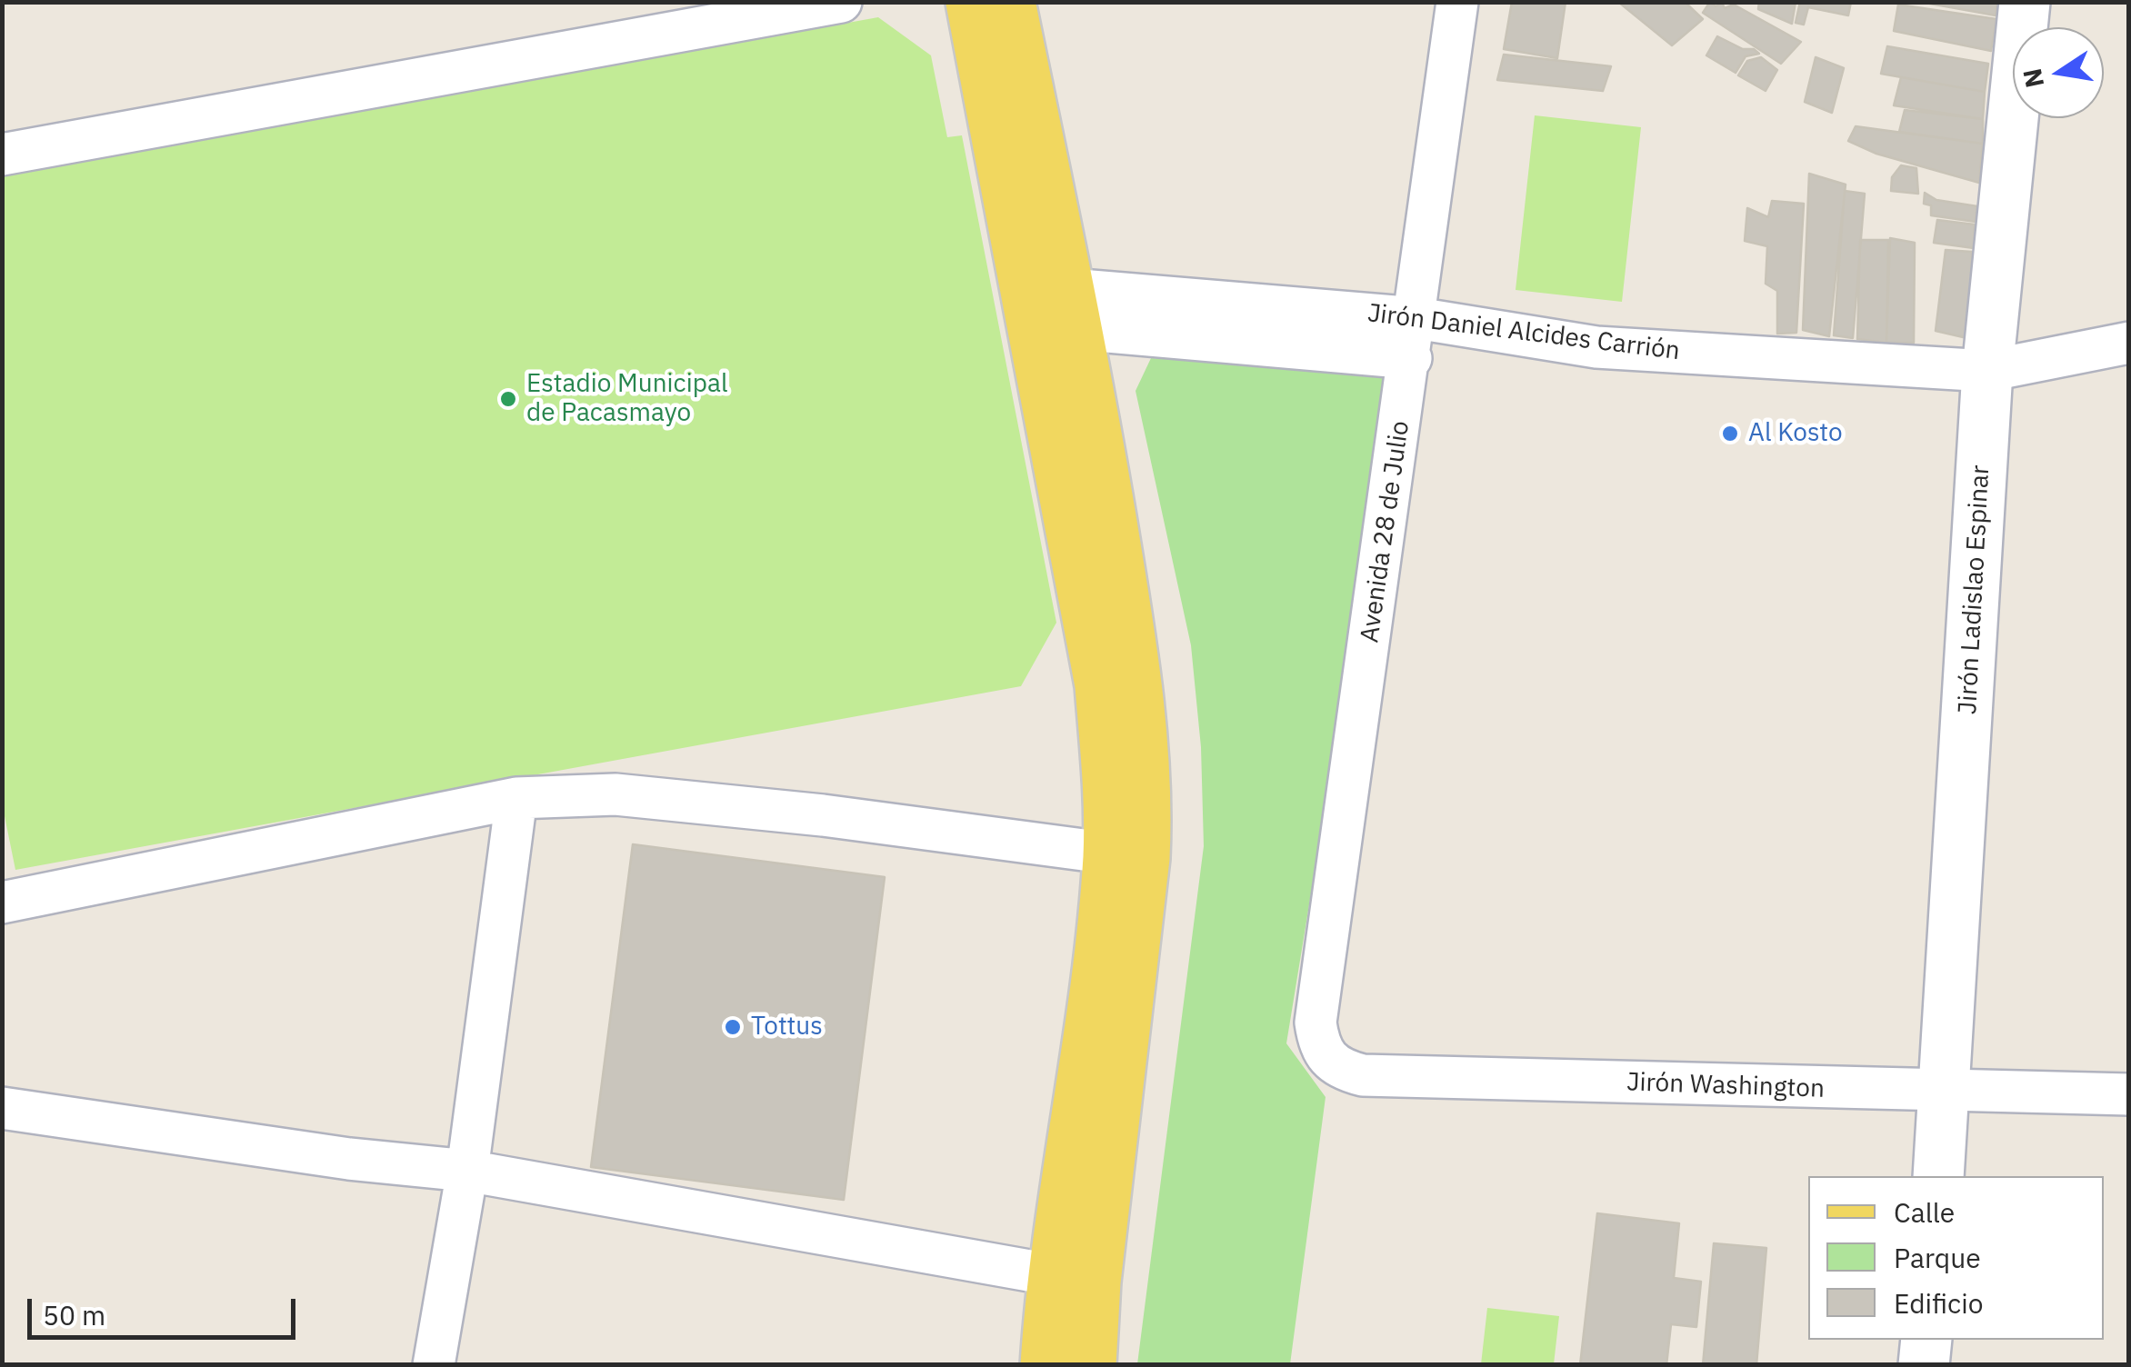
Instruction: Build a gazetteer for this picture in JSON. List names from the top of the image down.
{
  "streets": {
    "main road": ["Jirón Ladislao Espinar"],
    "street": ["Jirón Daniel Alcides Carrión", "Avenida 28 de Julio", "Jirón Washington"]
  },
  "crossings": [
    ["Jirón Daniel Alcides Carrión", "Avenida 28 de Julio"],
    ["Jirón Daniel Alcides Carrión", "Jirón Ladislao Espinar"],
    ["Avenida 28 de Julio", "Jirón Washington"],
    ["Jirón Ladislao Espinar", "Jirón Washington"]
  ],
  "places": ["Estadio Municipal de Pacasmayo", "Al Kosto", "Tottus"],
  "legend": ["Calle", "Parque", "Edificio"],
  "scale_bar": "50 m",
  "north": "left"
}
